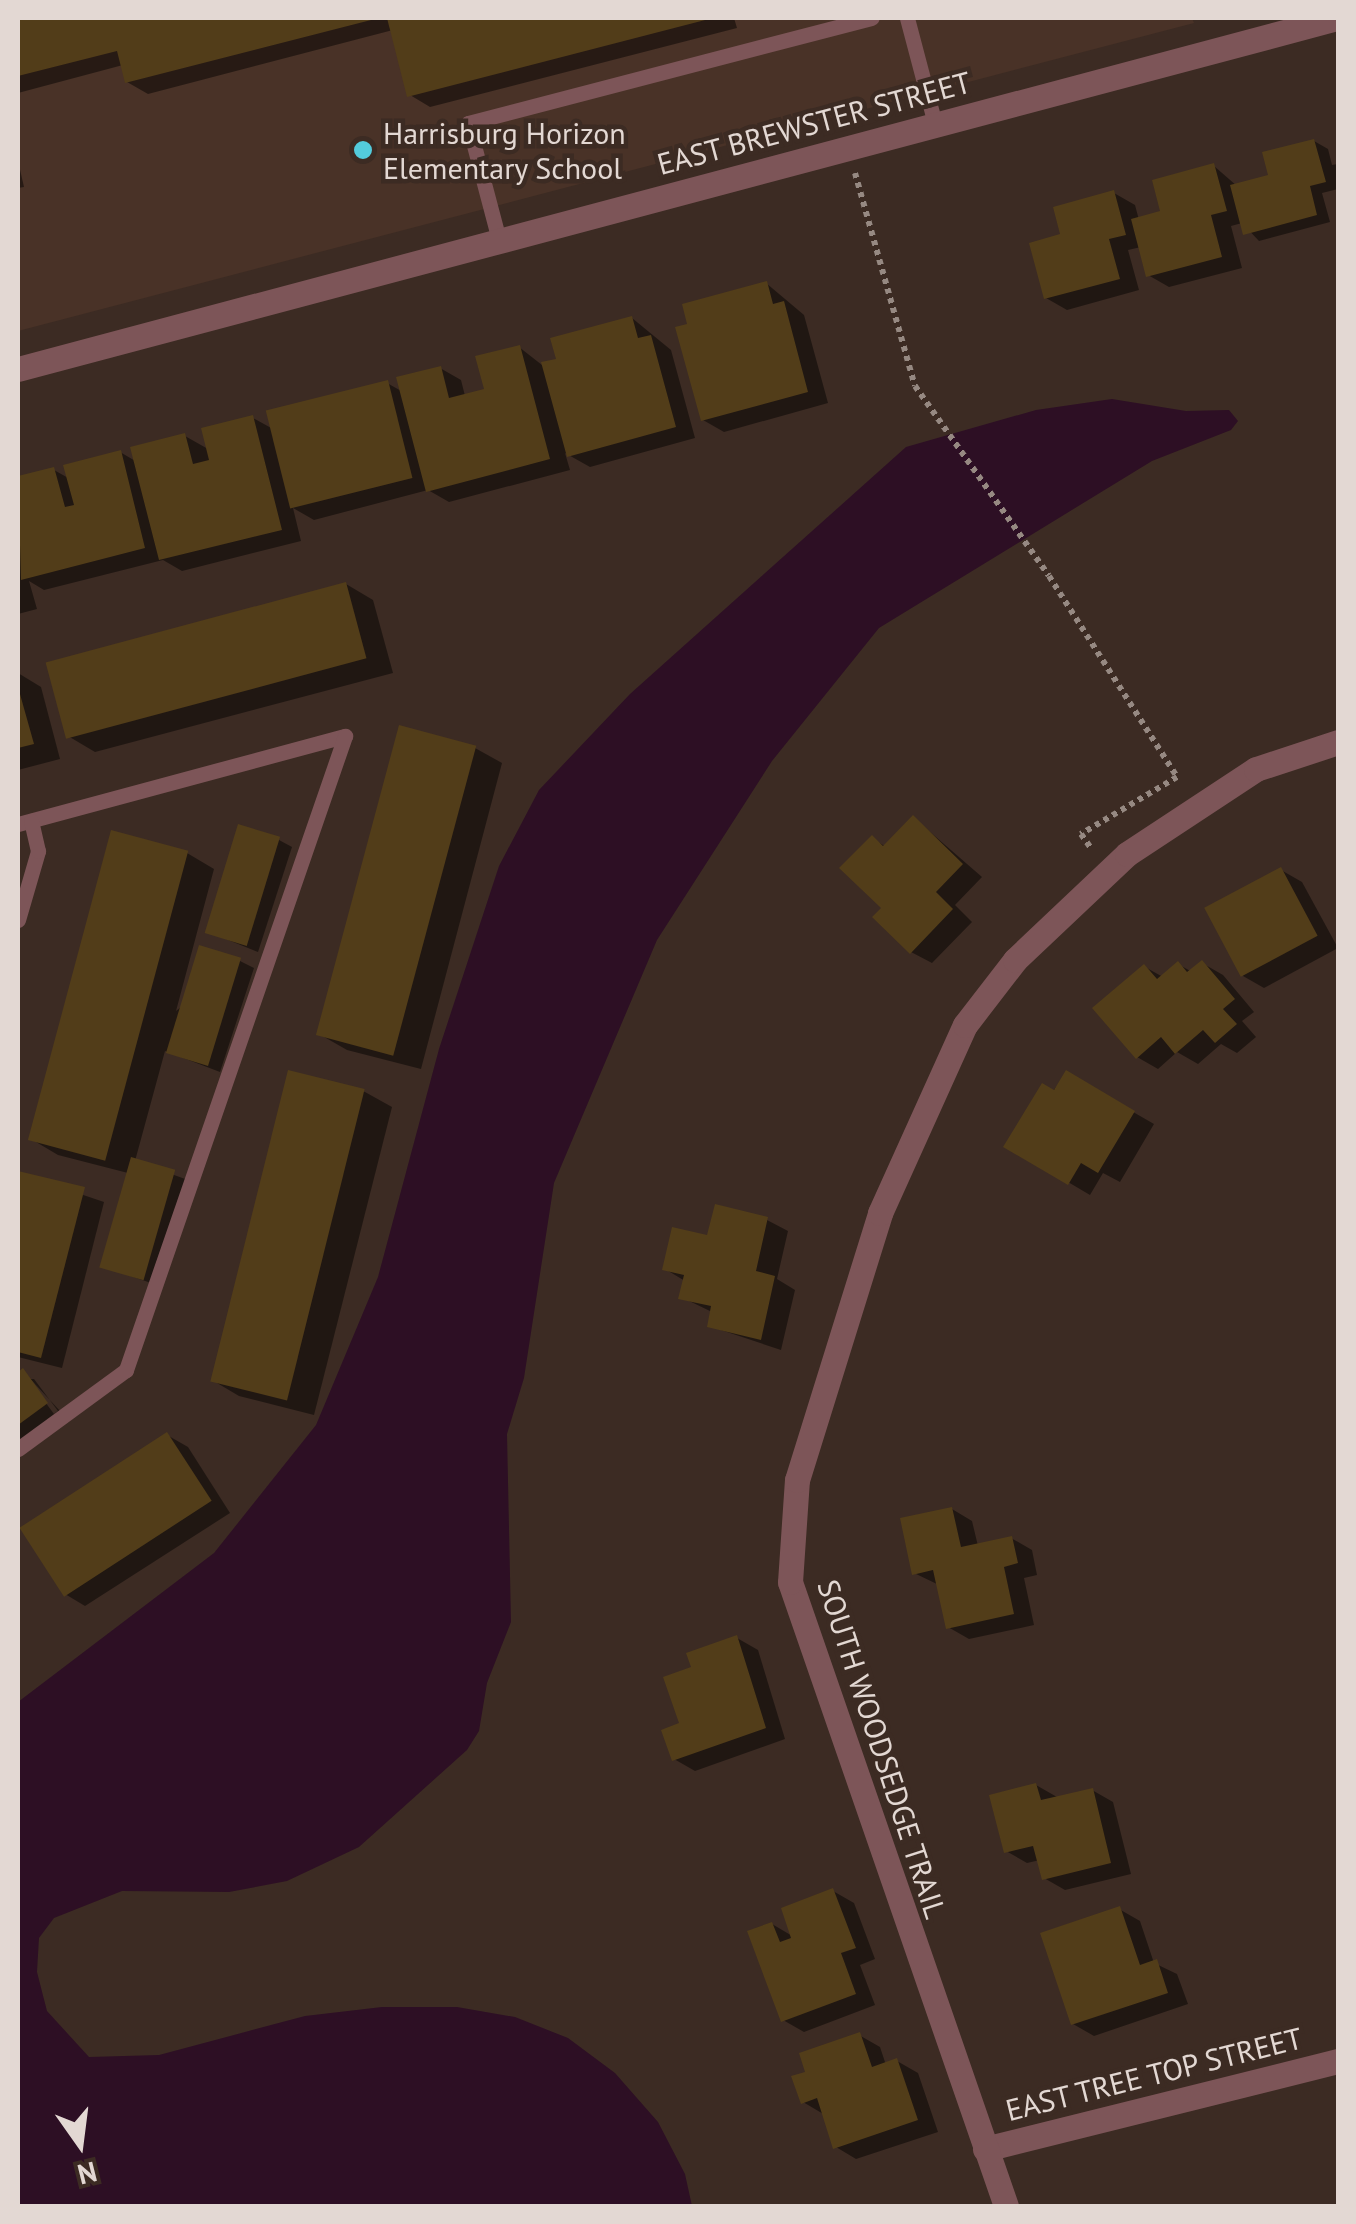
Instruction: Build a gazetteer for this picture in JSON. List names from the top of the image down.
{
  "streets": {
    "street": ["EAST BREWSTER STREET", "SOUTH WOODSEDGE TRAIL", "EAST TREE TOP STREET"]
  },
  "crossings": [
    ["SOUTH WOODSEDGE TRAIL", "EAST TREE TOP STREET"]
  ],
  "places": ["Harrisburg Horizon Elementary School"],
  "north": "bottom"
}
